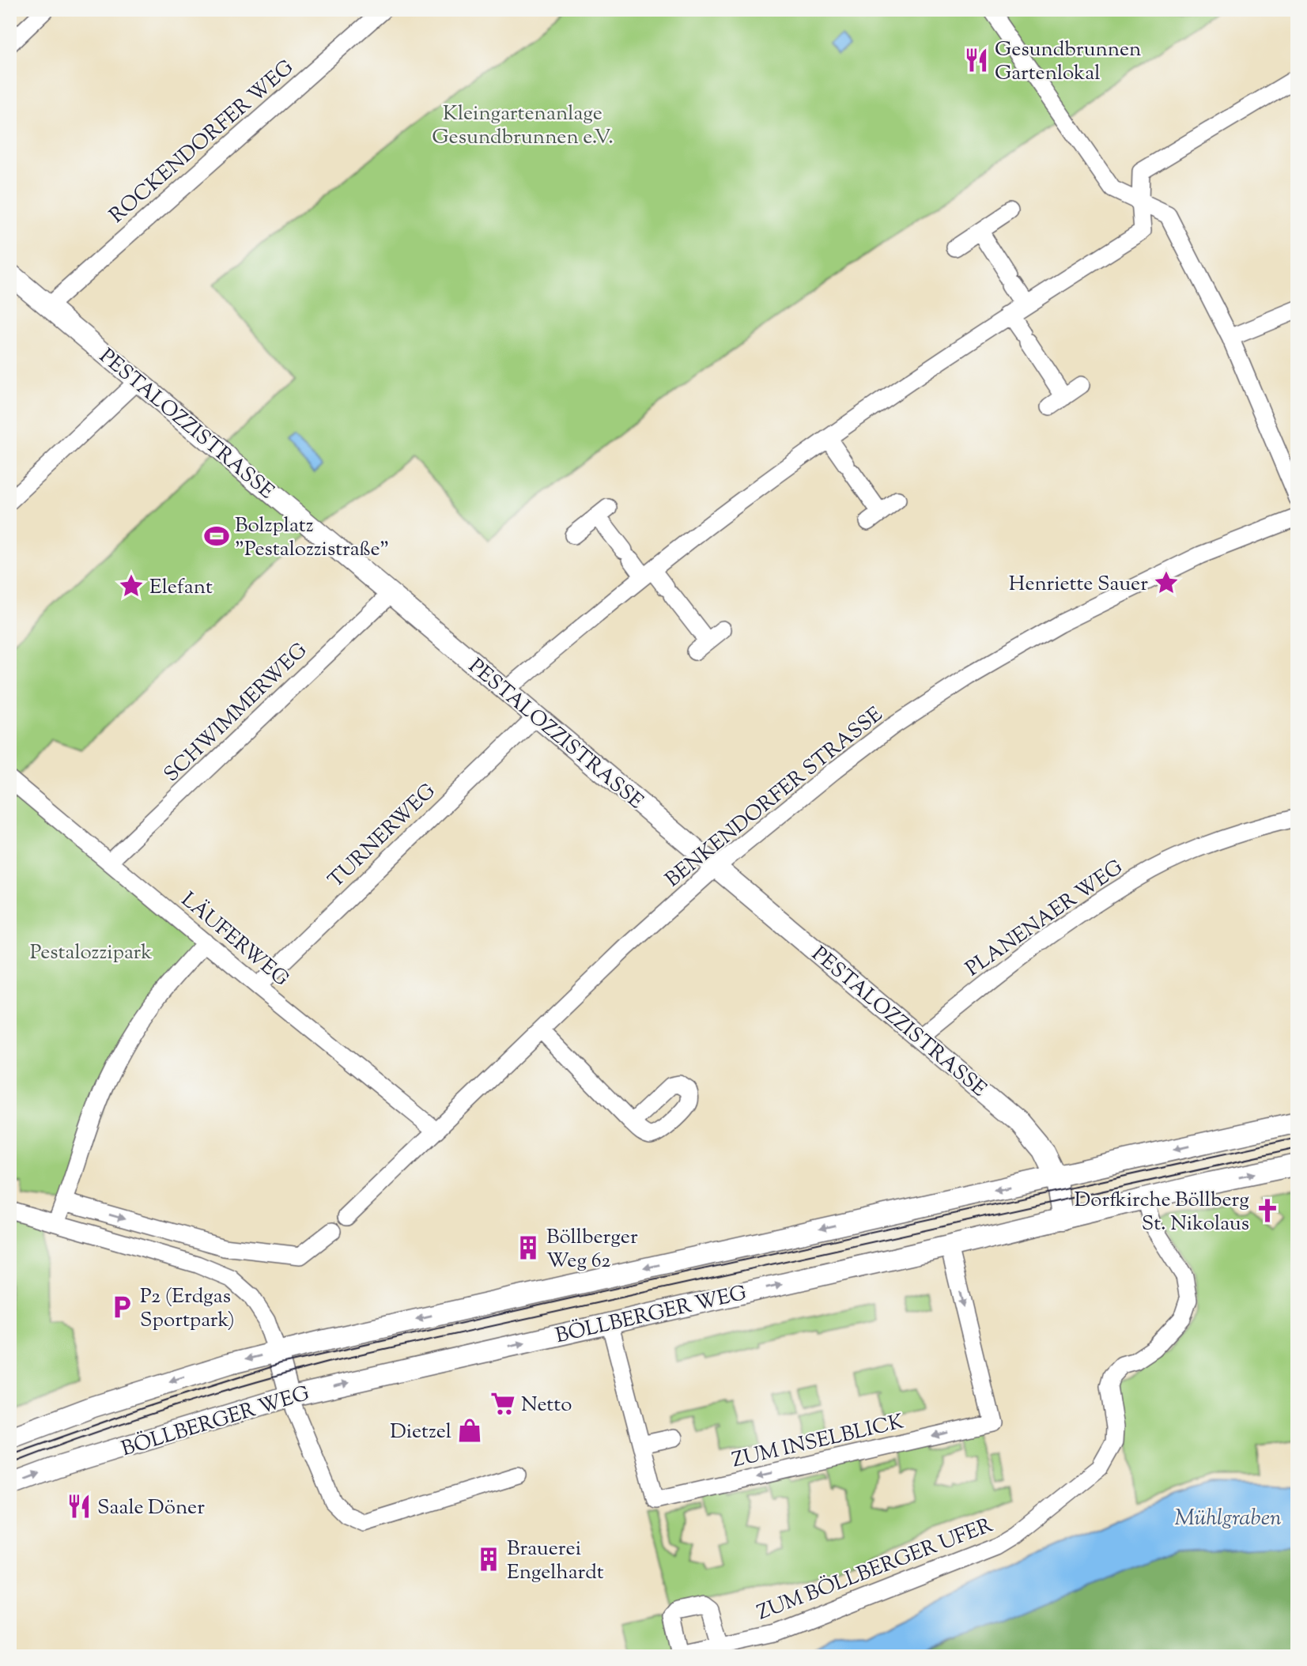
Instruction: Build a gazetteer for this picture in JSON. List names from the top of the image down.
{
  "streets": {
    "street": [
      "ROCKENDORFER WEG",
      "PESTALOZZISTRASSE",
      "SCHWIMMERWEG",
      "BENKENDORFER STRASSE",
      "TURNERWEG",
      "PLANENAER WEG",
      "LÄUFERWEG",
      "BÖLLBERGER WEG",
      "ZUM INSELBLICK",
      "ZUM BÖLLBERGER UFER"
    ]
  },
  "crossings": [
    ["ROCKENDORFER WEG", "PESTALOZZISTRASSE"],
    ["PESTALOZZISTRASSE", "SCHWIMMERWEG"],
    ["PESTALOZZISTRASSE", "BENKENDORFER STRASSE"],
    ["PESTALOZZISTRASSE", "TURNERWEG"],
    ["PESTALOZZISTRASSE", "PLANENAER WEG"],
    ["PESTALOZZISTRASSE", "BÖLLBERGER WEG"],
    ["SCHWIMMERWEG", "LÄUFERWEG"],
    ["BENKENDORFER STRASSE", "LÄUFERWEG"],
    ["TURNERWEG", "LÄUFERWEG"],
    ["BÖLLBERGER WEG", "ZUM INSELBLICK"],
    ["BÖLLBERGER WEG", "ZUM BÖLLBERGER UFER"]
  ],
  "water": ["Mühlgraben"],
  "parks": ["Kleingartenanlage Gesundbrunnen e.V.", "Pestalozzipark"],
  "places": {
    "restaurant": ["Gesundbrunnen Gartenlokal", "Saale Döner"],
    "sports": ["Bolzplatz \"Pestalozzistraße\""],
    "place": ["Henriette Sauer", "Elefant"],
    "church": ["Dorfkirche Böllberg St. Nikolaus"],
    "building": ["Böllberger Weg 62", "Brauerei Engelhardt"],
    "parking": ["P2 (Erdgas Sportpark)"],
    "supermarket": ["Netto"],
    "shop": ["Dietzel"]
  }
}
